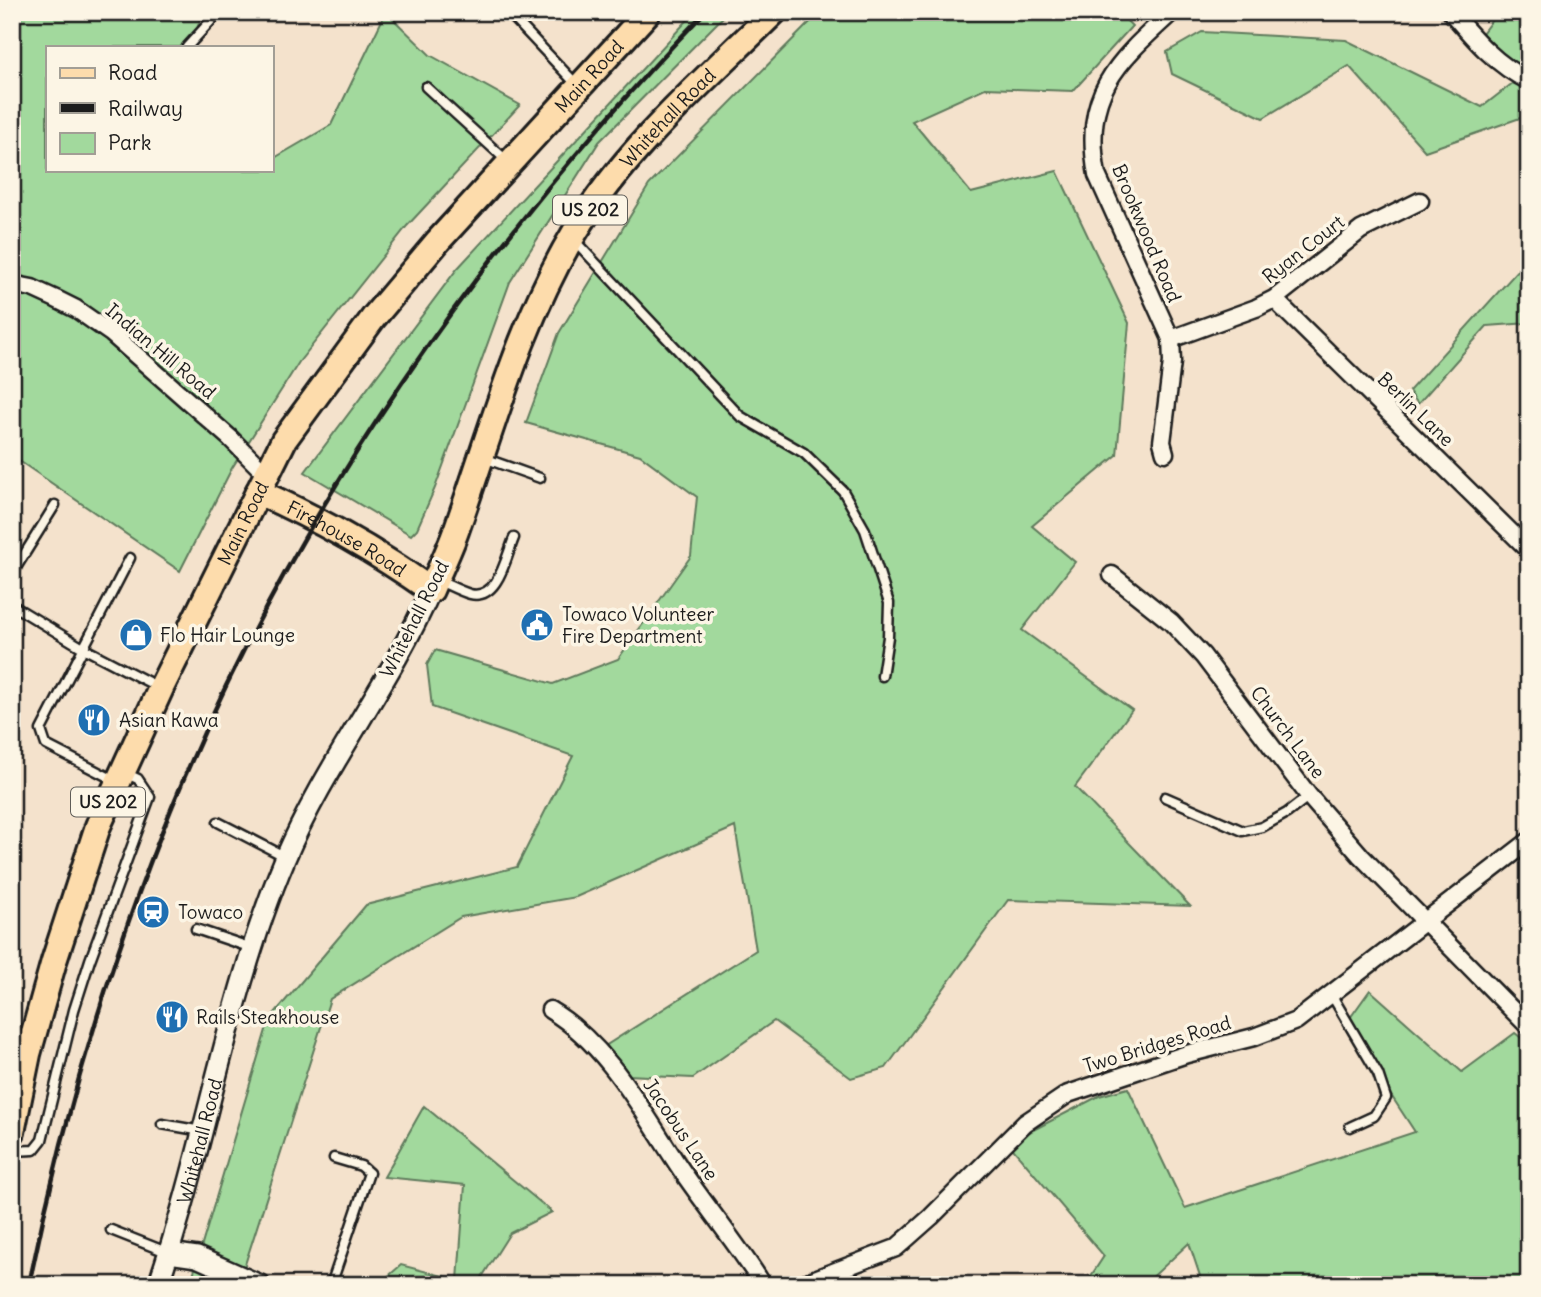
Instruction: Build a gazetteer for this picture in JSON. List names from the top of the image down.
{
  "streets": {
    "main road": [
      "Main Road",
      "Whitehall Road",
      "US 202",
      "Firehouse Road"
    ],
    "street": [
      "Brookwood Road",
      "Ryan Court",
      "Indian Hill Road",
      "Berlin Lane",
      "Church Lane",
      "Two Bridges Road",
      "Jacobus Lane"
    ]
  },
  "crossings": [
    ["Main Road", "Indian Hill Road"],
    ["Main Road", "Firehouse Road"],
    ["Whitehall Road", "Firehouse Road"],
    ["Brookwood Road", "Ryan Court"],
    ["Ryan Court", "Berlin Lane"],
    ["Indian Hill Road", "Firehouse Road"],
    ["Church Lane", "Two Bridges Road"]
  ],
  "places": {
    "public building": ["Towaco Volunteer Fire Department"],
    "shop": ["Flo Hair Lounge"],
    "restaurant": ["Asian Kawa", "Rails Steakhouse"],
    "station": ["Towaco"]
  },
  "legend": ["Road", "Railway", "Park"]
}
